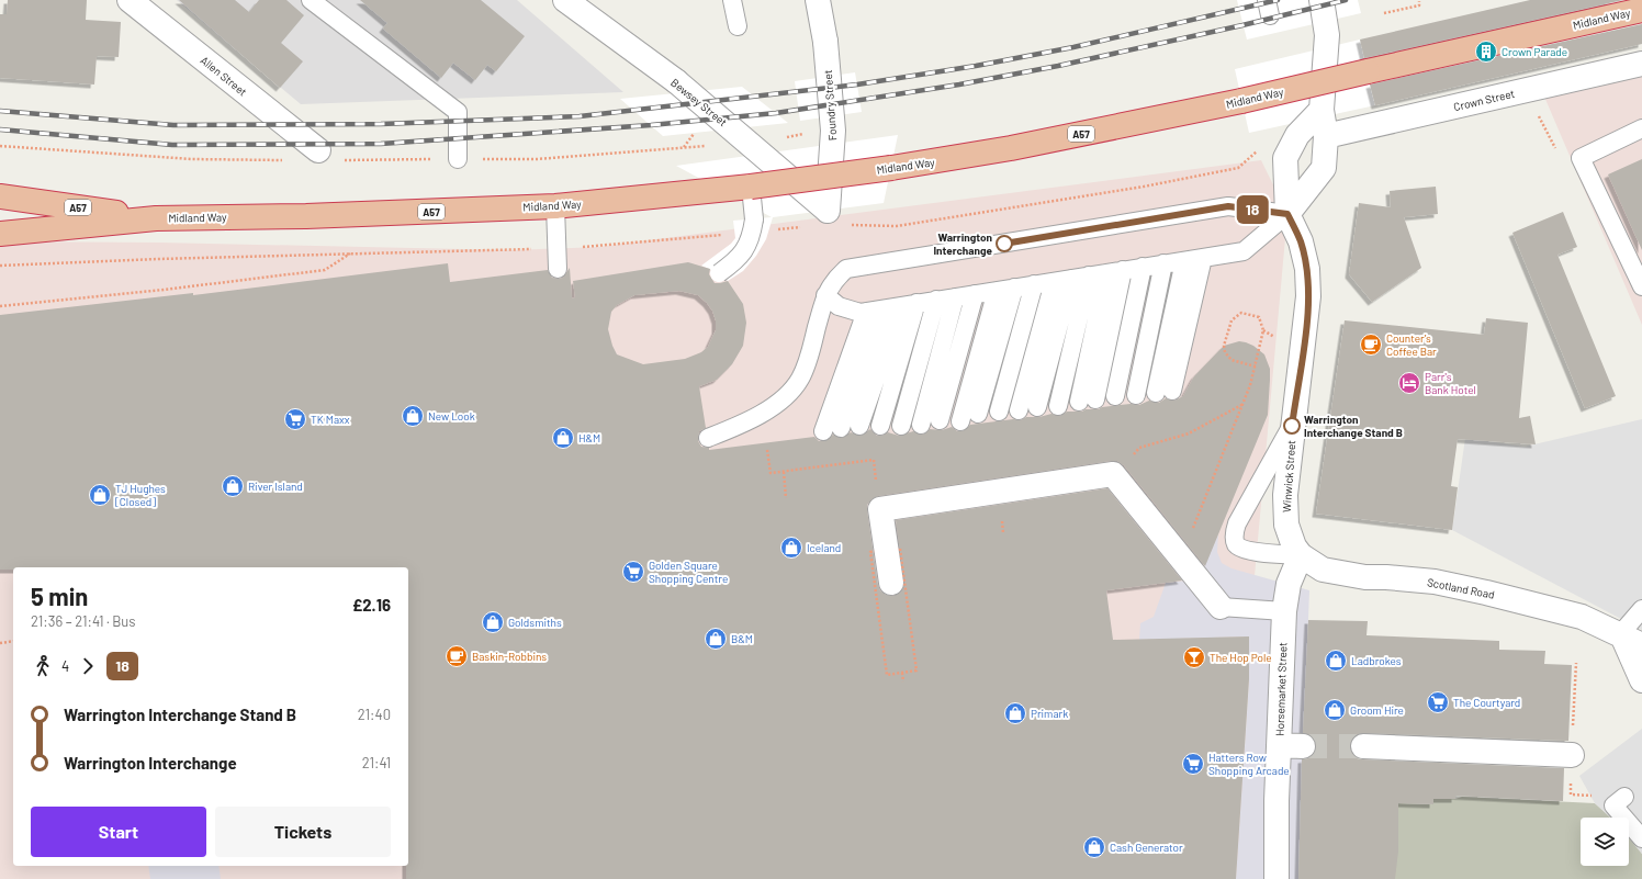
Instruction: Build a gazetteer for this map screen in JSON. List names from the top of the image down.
{
  "streets": {
    "highway": ["Midland Way", "A57"],
    "street": [
      "Allen Street",
      "Crown Street",
      "Bewsey Street",
      "Foundry Street",
      "Winwick Street",
      "Scotland Road",
      "Horsemarket Street"
    ]
  },
  "crossings": [
    ["Bewsey Street", "Foundry Street"],
    ["Winwick Street", "Scotland Road"],
    ["Winwick Street", "Horsemarket Street"],
    ["Scotland Road", "Horsemarket Street"]
  ],
  "places": {
    "building": ["Crown Parade"],
    "other": ["Warrington Interchange", "Warrington Interchange Stand B"],
    "cafe": ["Counter's Coffee Bar", "Baskin-Robbins"],
    "hotel": ["Parr's Bank Hotel"],
    "shop": [
      "New Look",
      "H&M",
      "River Island",
      "TJ Hughes [Closed]",
      "Iceland",
      "Goldsmiths",
      "B&M",
      "Ladbrokes",
      "Groom Hire",
      "Primark",
      "Cash Generator"
    ],
    "supermarket": [
      "TK Maxx",
      "Golden Square Shopping Centre",
      "The Courtyard",
      "Hatters Row Shopping Arcade"
    ],
    "bar": ["The Hop Pole"]
  },
  "lines": ["bus line 18"],
  "page": {
    "on_map": "18",
    "heading": ["5 min", "21:36 – 21:41 · Bus", "£2.16"],
    "legs": ["4", "18"],
    "list": [
      {
        "name": "Warrington Interchange Stand B",
        "value": "21:40"
      },
      {
        "name": "Warrington Interchange",
        "value": "21:41"
      }
    ],
    "buttons": ["Start", "Tickets"]
  }
}
